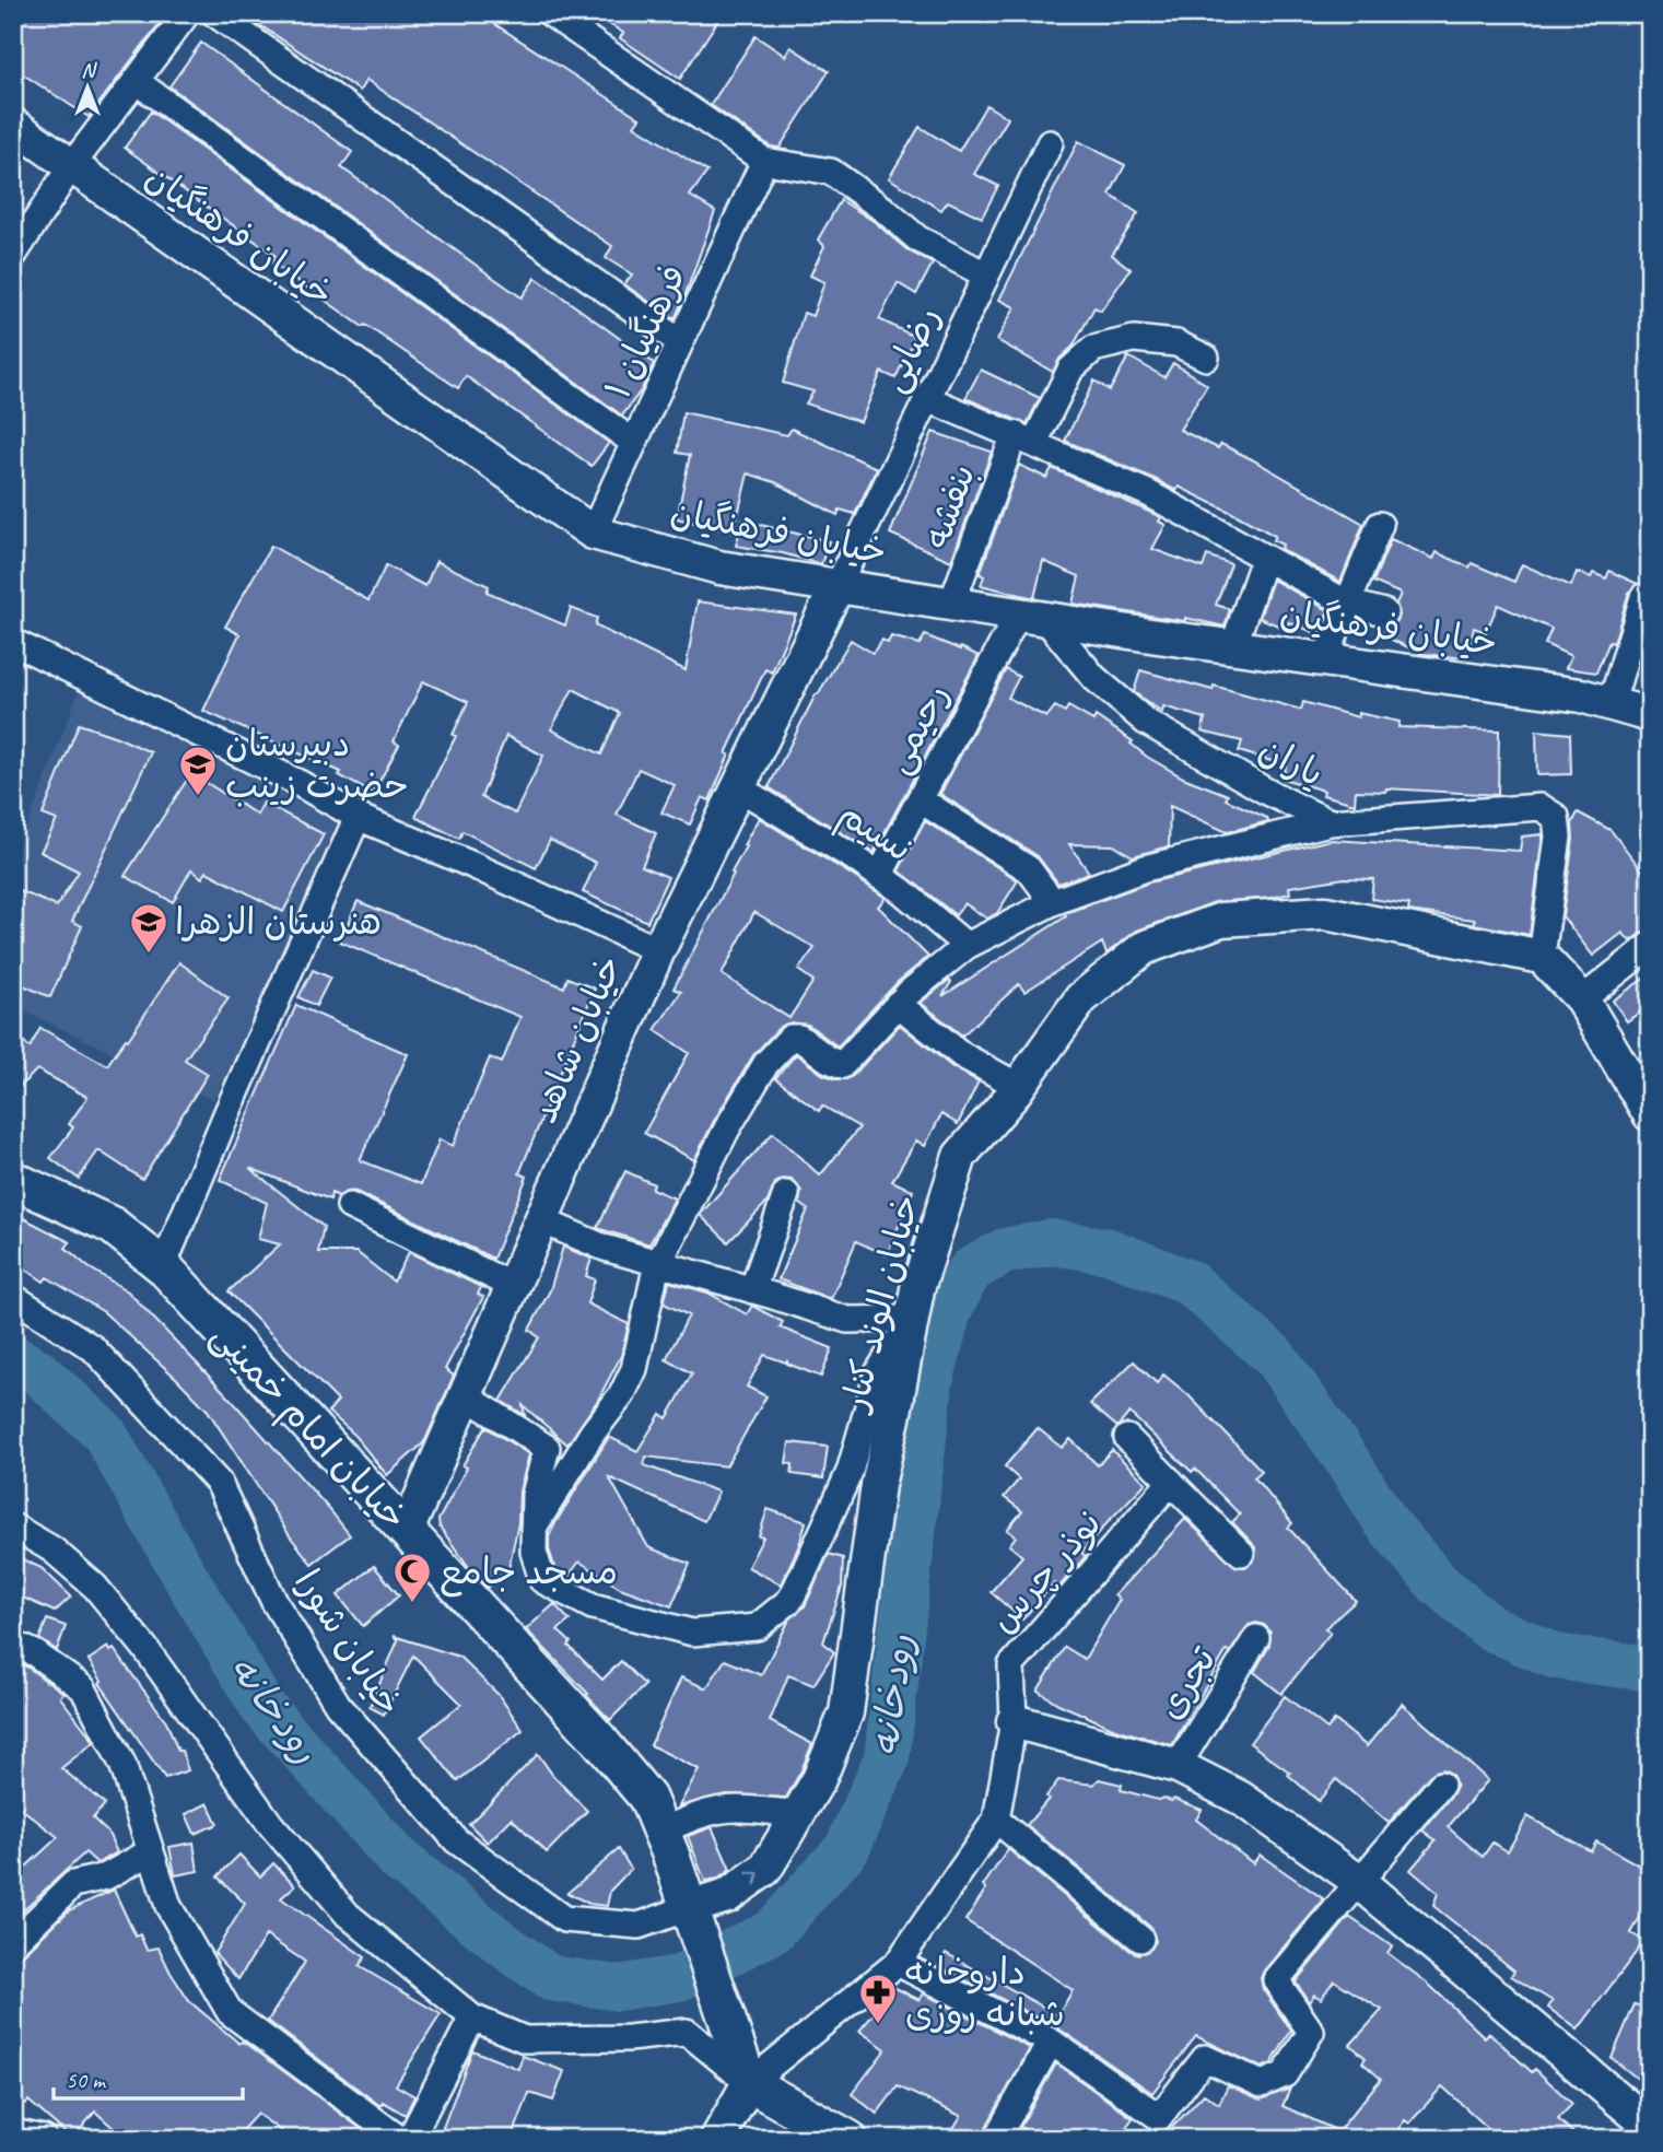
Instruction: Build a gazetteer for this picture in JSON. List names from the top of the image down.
{
  "streets": {
    "main road": ["خیابان امام خمینی"],
    "street": [
      "خیابان فرهنگیان",
      "فرهنگیان ۱",
      "رضایی",
      "بنفشه",
      "رحیمی",
      "یاران",
      "نسیم",
      "خیابان شاهد",
      "خیابان الوند کنار",
      "نوذر چرس",
      "خیابان شورا",
      "تجری"
    ]
  },
  "crossings": [
    ["خیابان فرهنگیان", "فرهنگیان ۱"],
    ["خیابان فرهنگیان", "رضایی"],
    ["خیابان فرهنگیان", "بنفشه"],
    ["خیابان فرهنگیان", "رحیمی"],
    ["خیابان فرهنگیان", "یاران"],
    ["خیابان فرهنگیان", "خیابان شاهد"],
    ["رضایی", "خیابان شاهد"],
    ["رحیمی", "یاران"],
    ["رحیمی", "نسیم"],
    ["یاران", "خیابان الوند کنار"],
    ["نسیم", "خیابان شاهد"],
    ["خیابان شاهد", "خیابان امام خمینی"],
    ["خیابان الوند کنار", "خیابان امام خمینی"],
    ["خیابان الوند کنار", "خیابان شورا"],
    ["خیابان امام خمینی", "خیابان شورا"]
  ],
  "water": ["رودخانه"],
  "places": {
    "school or university": ["دبیرستان حضرت زینب", "هنرستان الزهرا"],
    "mosque": ["مسجد جامع"],
    "pharmacy": ["داروخانه شبانه روزی"]
  },
  "scale_bar": "50 m",
  "north": "top"
}
